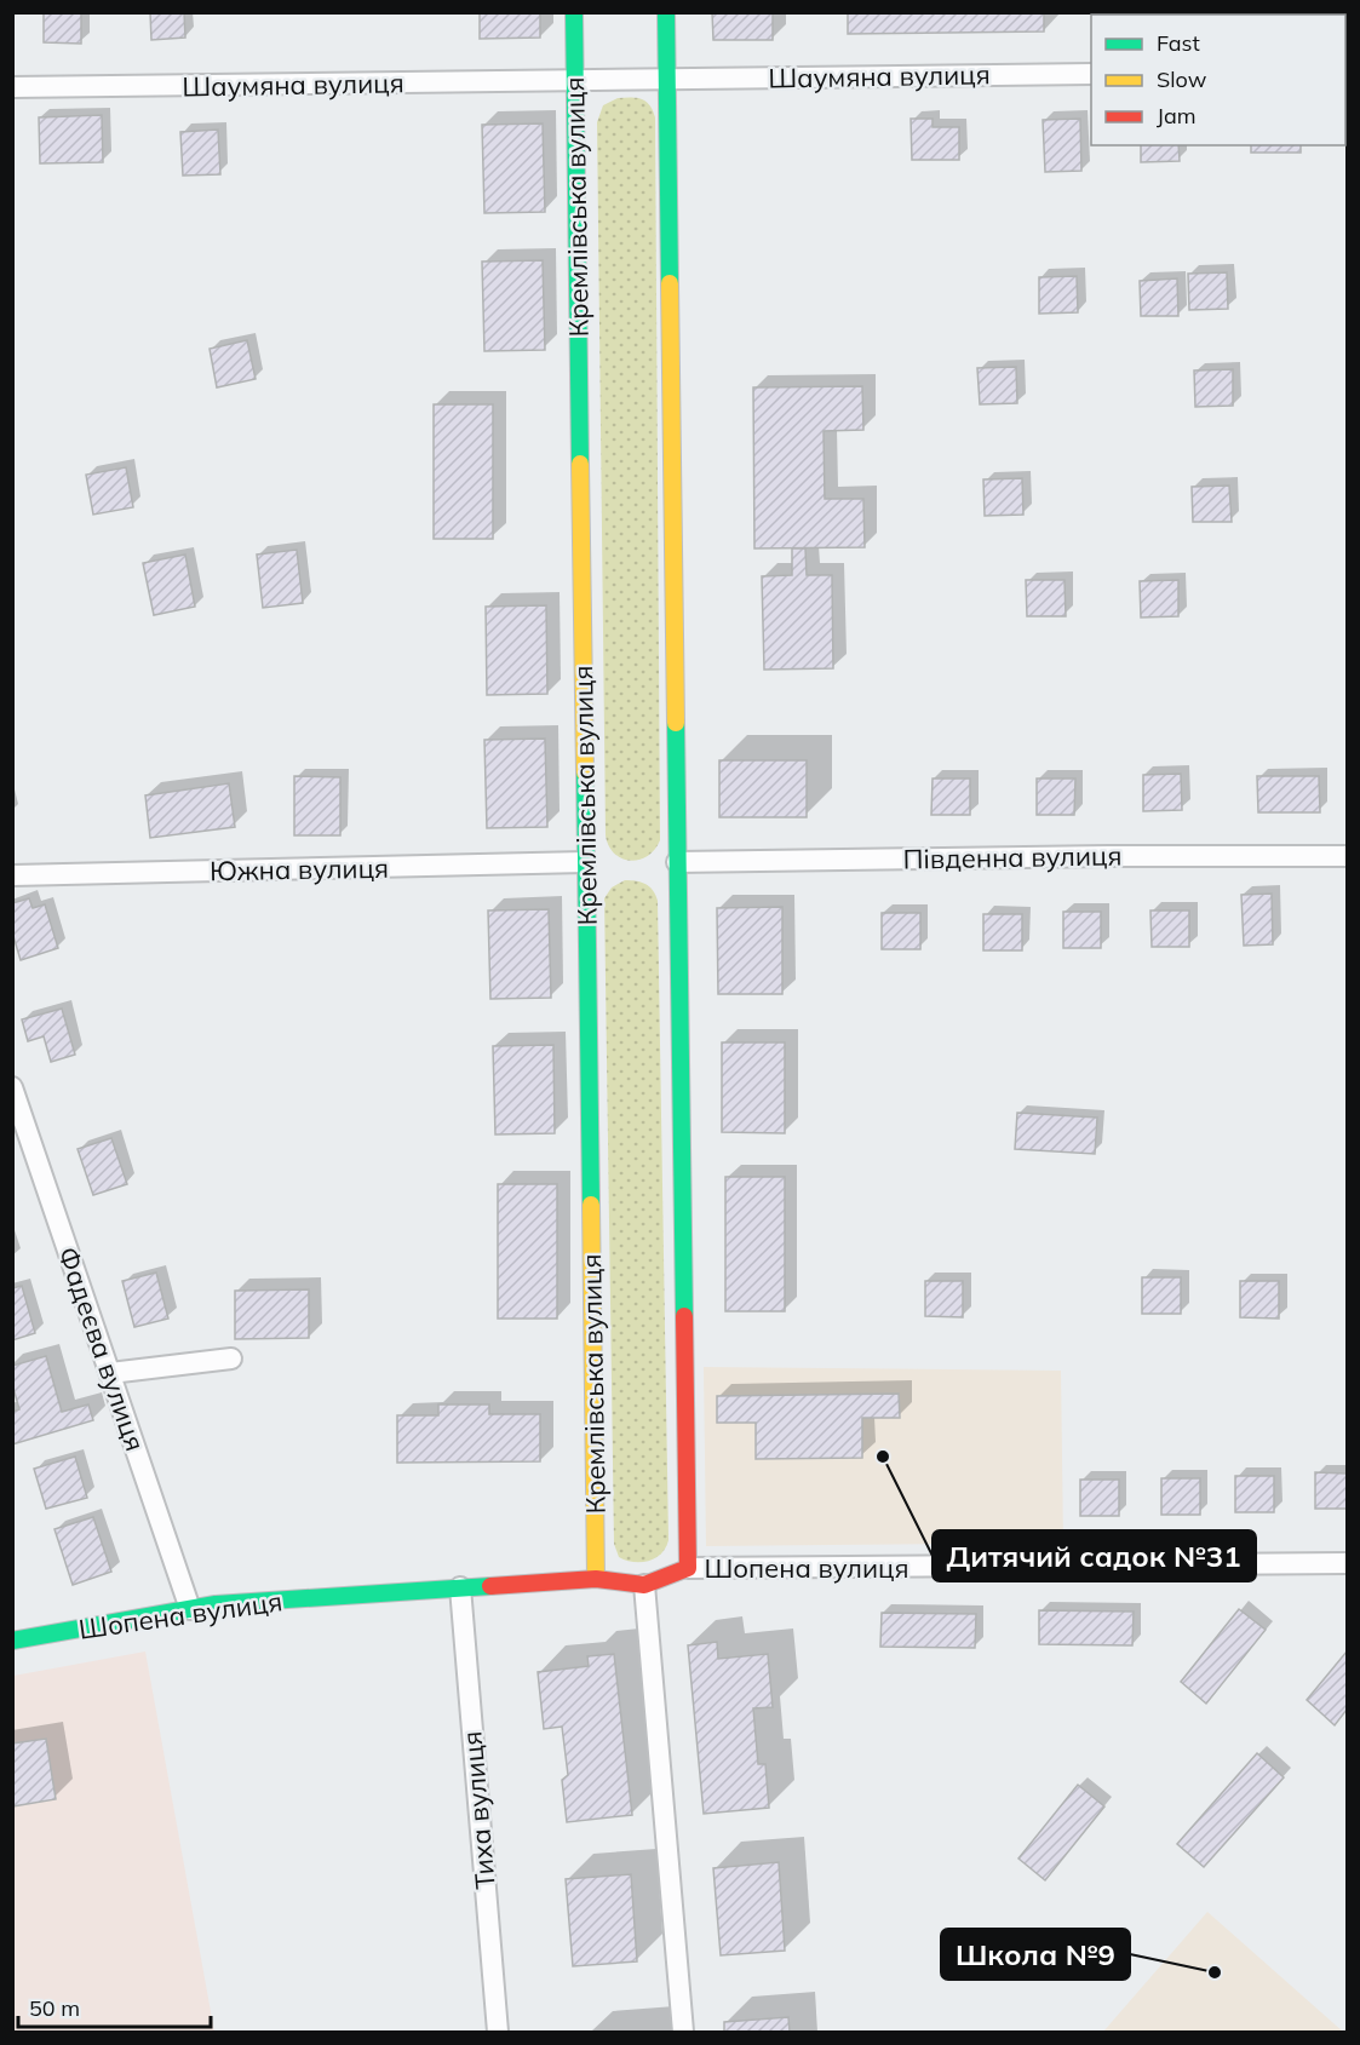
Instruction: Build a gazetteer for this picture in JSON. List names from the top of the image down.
{
  "streets": {
    "street": [
      "Шаумяна вулиця",
      "Кремлівська вулиця",
      "Південна вулиця",
      "Южна вулиця",
      "Фадеєва вулиця",
      "Шопена вулиця",
      "Тиха вулиця"
    ]
  },
  "crossings": [
    ["Шаумяна вулиця", "Кремлівська вулиця"],
    ["Кремлівська вулиця", "Южна вулиця"],
    ["Кремлівська вулиця", "Шопена вулиця"],
    ["Фадеєва вулиця", "Шопена вулиця"],
    ["Шопена вулиця", "Тиха вулиця"]
  ],
  "places": ["Дитячий садок №31", "Школа №9"],
  "legend": ["Fast", "Slow", "Jam"],
  "scale_bar": "50 m"
}
